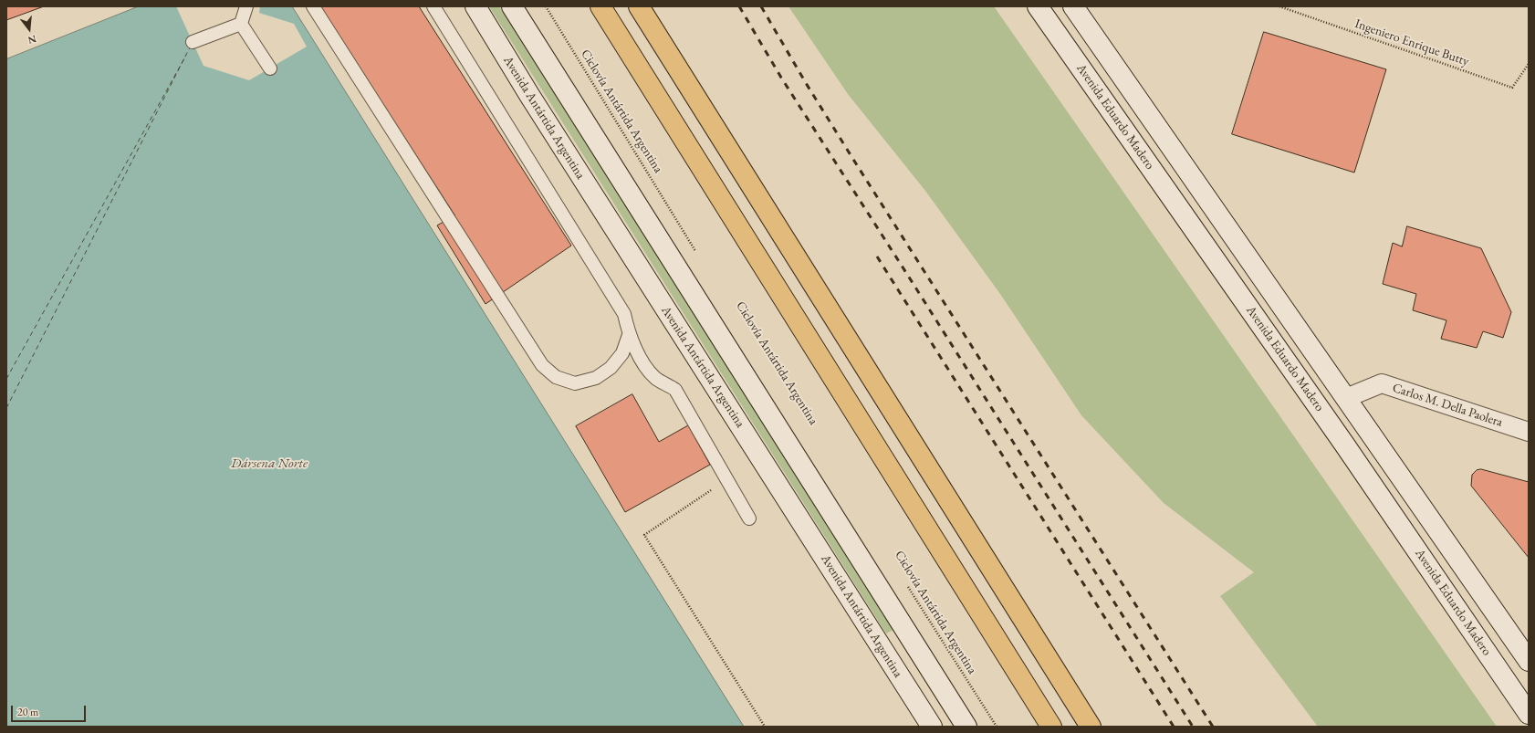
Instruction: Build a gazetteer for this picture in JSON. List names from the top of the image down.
{
  "streets": {
    "main road": ["Avenida Eduardo Madero", "Avenida Antártida Argentina"],
    "street": ["Carlos M. Della Paolera"],
    "path": ["Ingeniero Enrique Butty", "Ciclovía Antártida Argentina"]
  },
  "crossings": [
    ["Avenida Eduardo Madero", "Carlos M. Della Paolera"]
  ],
  "water": ["Dársena Norte"],
  "scale_bar": "20 m",
  "north": "bottom"
}
